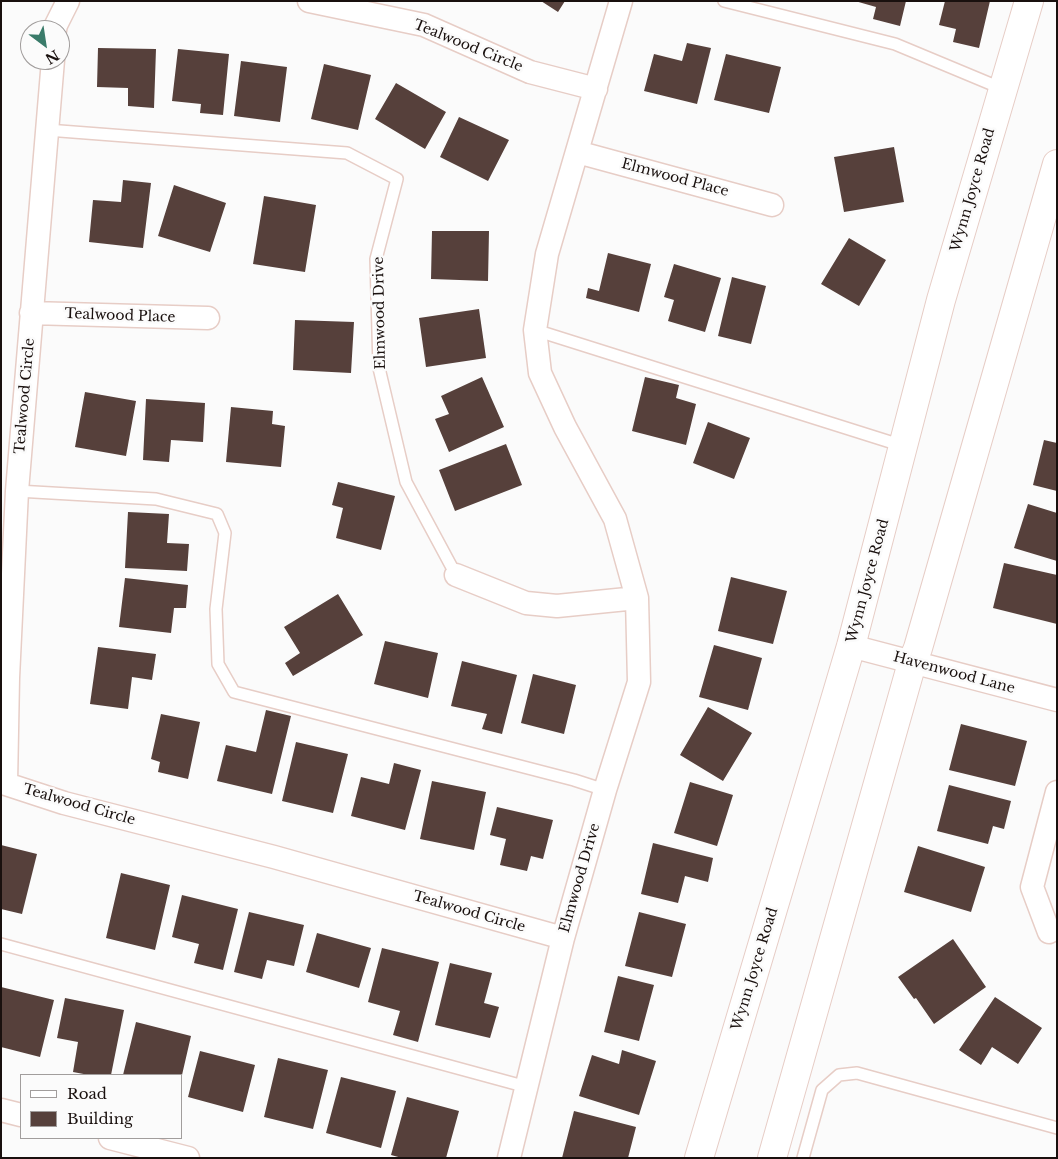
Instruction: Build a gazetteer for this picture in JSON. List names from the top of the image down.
{
  "streets": {
    "main road": ["Wynn Joyce Road"],
    "street": [
      "Tealwood Circle",
      "Elmwood Place",
      "Elmwood Drive",
      "Tealwood Place",
      "Havenwood Lane"
    ]
  },
  "crossings": [
    ["Tealwood Circle", "Elmwood Drive"],
    ["Tealwood Circle", "Tealwood Place"],
    ["Elmwood Place", "Elmwood Drive"],
    ["Wynn Joyce Road", "Havenwood Lane"]
  ],
  "legend": ["Road", "Building"],
  "north": "bottom right"
}
